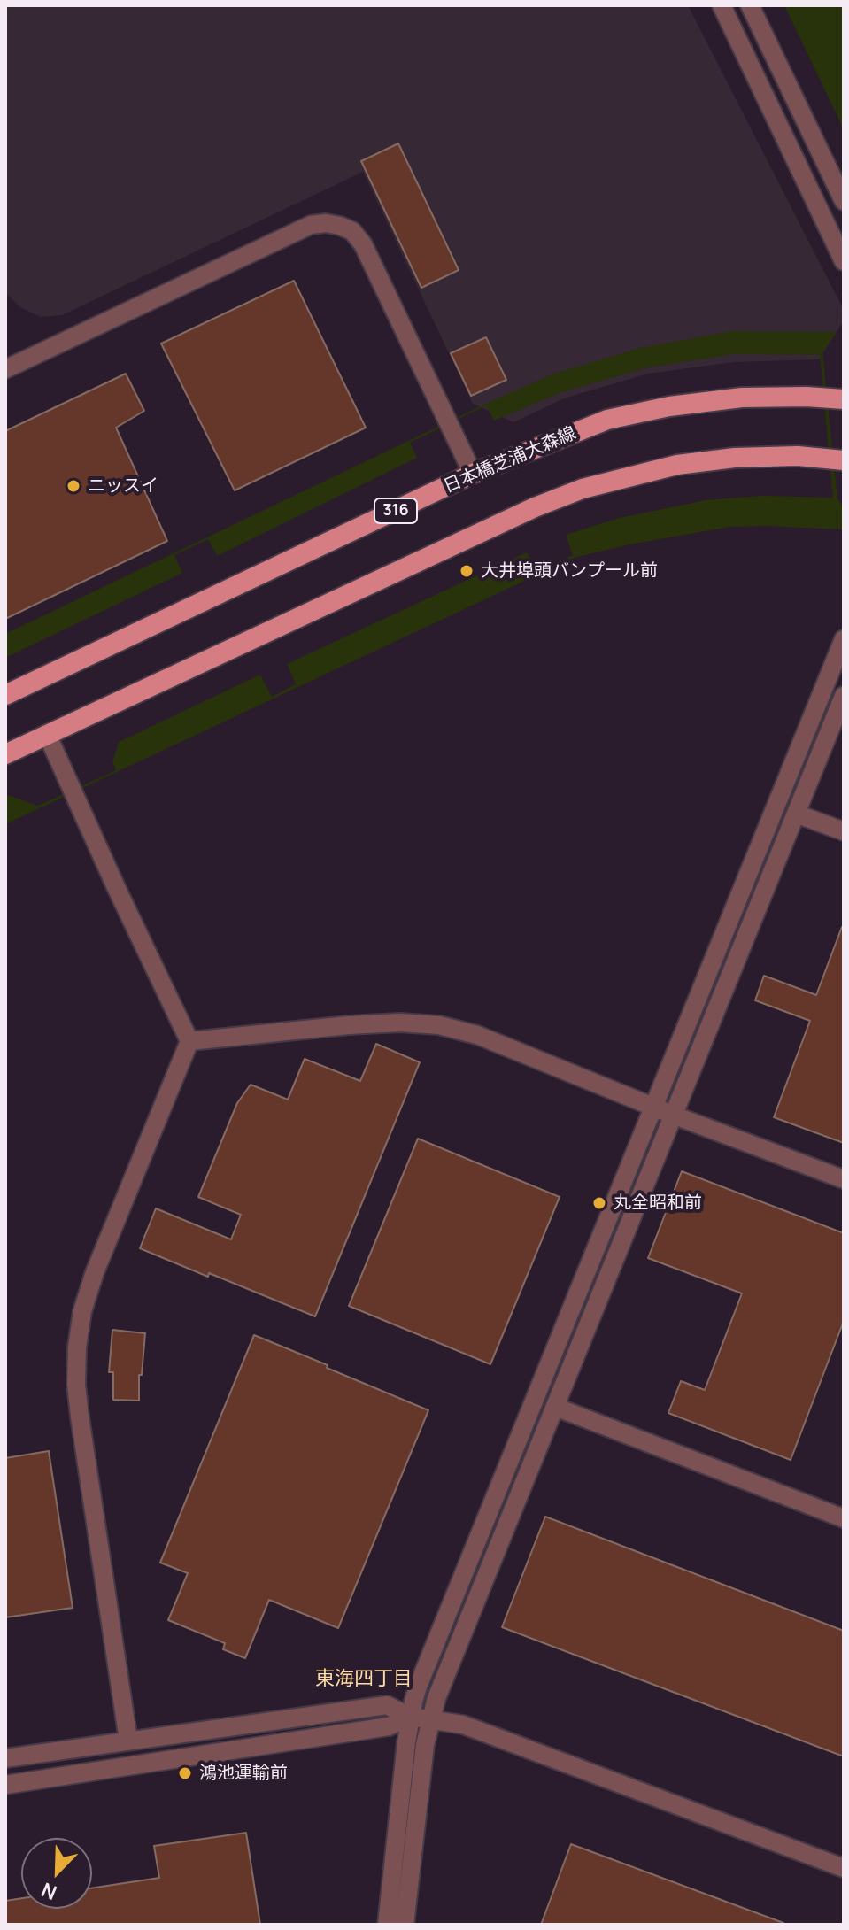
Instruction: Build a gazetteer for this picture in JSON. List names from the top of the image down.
{
  "streets": {
    "main road": ["日本橋芝浦大森線", "316"]
  },
  "districts": ["東海四丁目"],
  "places": [
    "ニッスイ",
    "大井埠頭バンプール前",
    "丸全昭和前",
    "鴻池運輸前"
  ],
  "north": "bottom left"
}
